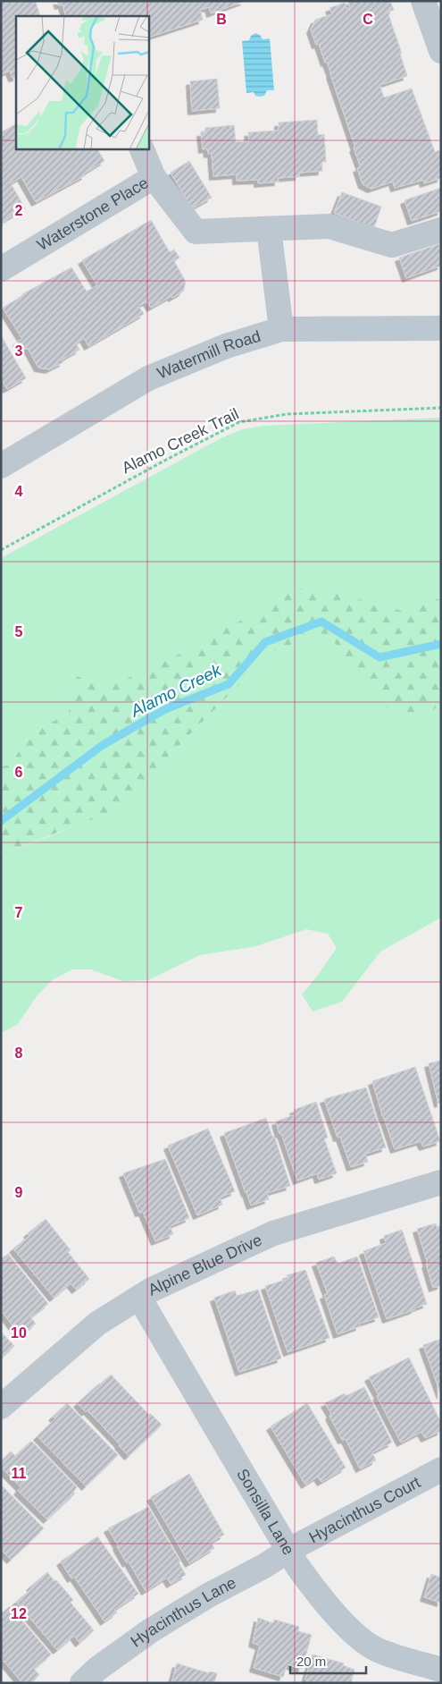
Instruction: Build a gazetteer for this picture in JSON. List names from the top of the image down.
{
  "streets": {
    "street": [
      "Waterstone Place",
      "Watermill Road",
      "Alpine Blue Drive",
      "Hyacinthus Court",
      "Sonsilla Lane",
      "Hyacinthus Lane"
    ],
    "path": ["Alamo Creek Trail"]
  },
  "crossings": [
    ["Alpine Blue Drive", "Sonsilla Lane"],
    ["Hyacinthus Court", "Sonsilla Lane"],
    ["Hyacinthus Court", "Hyacinthus Lane"],
    ["Sonsilla Lane", "Hyacinthus Lane"]
  ],
  "water": ["Alamo Creek"],
  "scale_bar": "20 m",
  "grid": {
    "columns": ["B", "C"],
    "rows": [
      "2",
      "3",
      "4",
      "5",
      "6",
      "7",
      "8",
      "9",
      "10",
      "11",
      "12"
    ]
  }
}
